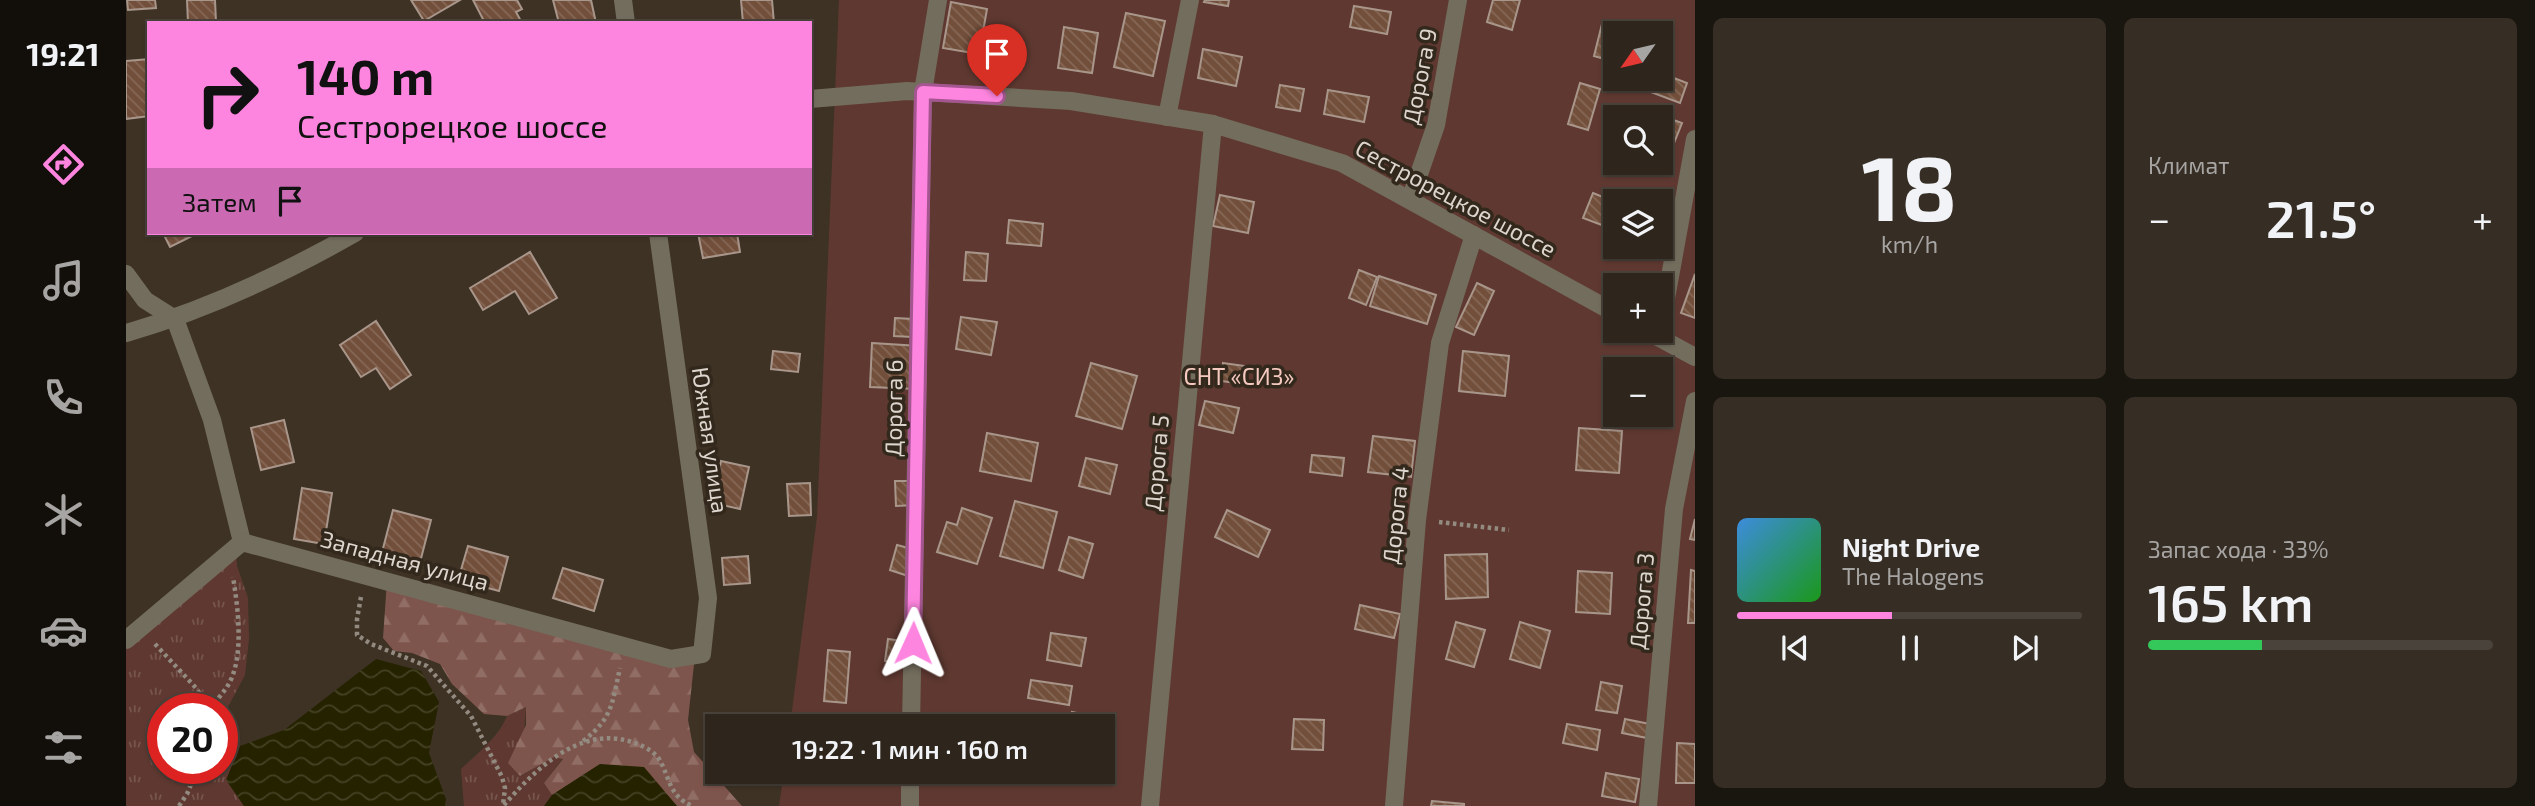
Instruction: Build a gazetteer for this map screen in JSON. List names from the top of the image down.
{
  "streets": {
    "street": [
      "Дорога 9",
      "Сестрорецкое шоссе",
      "Дорога 6",
      "Южная улица",
      "Дорога 5",
      "Дорога 4",
      "Западная улица",
      "Дорога 3"
    ]
  },
  "crossings": [
    ["Дорога 9", "Сестрорецкое шоссе"],
    ["Сестрорецкое шоссе", "Дорога 6"],
    ["Сестрорецкое шоссе", "Дорога 5"],
    ["Сестрорецкое шоссе", "Дорога 4"],
    ["Южная улица", "Западная улица"]
  ],
  "parks": ["СНТ «СИЗ»"],
  "north": "bottom left",
  "page": {
    "tabs": "19:21",
    "tile": [
      ["18", "km/h"],
      "Климат",
      ["Запас хода · 33%", "165 km"]
    ],
    "map_buttons": ["+", "−"],
    "turn": ["140 m", "Сестрорецкое шоссе"],
    "then": "Затем",
    "heat": ["−", "21.5°", "+"],
    "song": ["Night Drive", "The Halogens"],
    "limit": "20",
    "trip": "19:22 · 1 мин · 160 m"
  }
}
